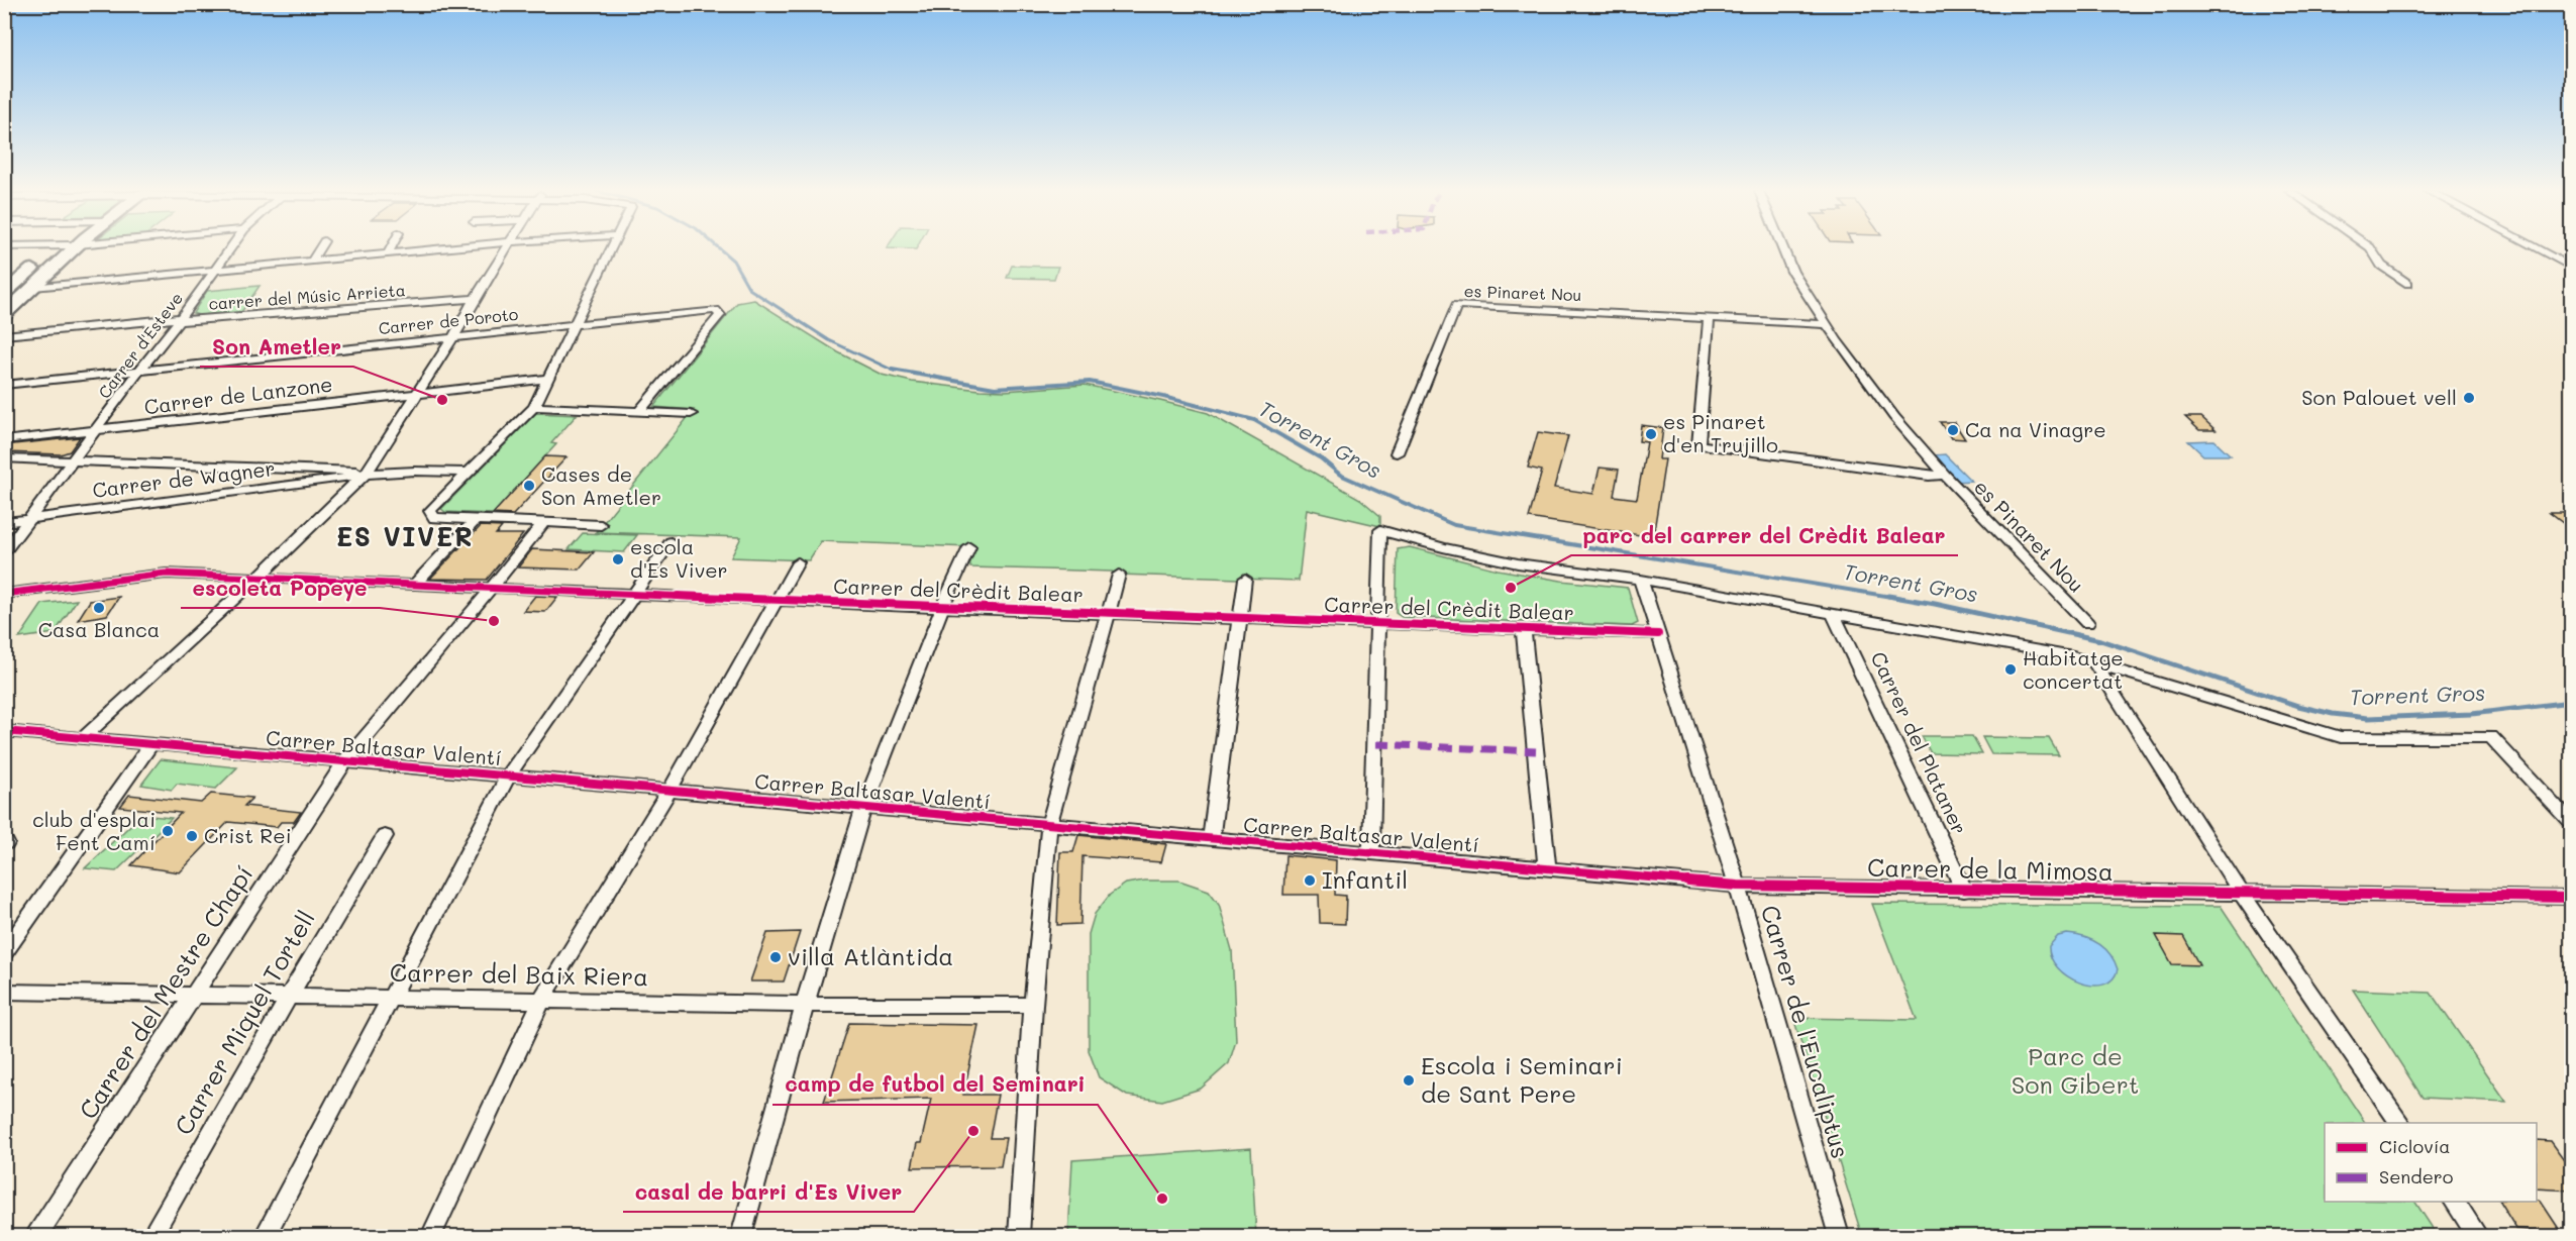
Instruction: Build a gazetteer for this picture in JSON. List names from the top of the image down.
{
  "streets": {
    "street": [
      "es Pinaret Nou",
      "carrer del Músic Arrieta",
      "Carrer de Poroto",
      "Carrer d'Esteve",
      "Carrer de Lanzone",
      "Carrer de Wagner",
      "Carrer del Crèdit Balear",
      "Carrer del Plataner",
      "Carrer Baltasar Valentí",
      "Carrer de la Mimosa",
      "Carrer del Baix Riera",
      "Carrer del Mestre Chapí",
      "Carrer Miquel Tortell",
      "Carrer de l'Eucaliptus"
    ]
  },
  "crossings": [
    ["carrer del Músic Arrieta", "Carrer d'Esteve"],
    ["Carrer de Poroto", "Carrer d'Esteve"],
    ["Carrer d'Esteve", "Carrer de Lanzone"],
    ["Carrer d'Esteve", "Carrer de Wagner"],
    ["Carrer del Crèdit Balear", "Carrer del Mestre Chapí"],
    ["Carrer del Crèdit Balear", "Carrer de l'Eucaliptus"],
    ["Carrer del Plataner", "Carrer de la Mimosa"],
    ["Carrer Baltasar Valentí", "Carrer de la Mimosa"],
    ["Carrer Baltasar Valentí", "Carrer del Mestre Chapí"],
    ["Carrer Baltasar Valentí", "Carrer de l'Eucaliptus"],
    ["Carrer de la Mimosa", "Carrer de l'Eucaliptus"],
    ["Carrer del Baix Riera", "Carrer del Mestre Chapí"],
    ["Carrer del Baix Riera", "Carrer Miquel Tortell"]
  ],
  "districts": ["ES VIVER"],
  "water": ["Torrent Gros"],
  "parks": ["Parc de Son Gibert"],
  "places": [
    "Son Palouet vell",
    "Son Ametler",
    "Ca na Vinagre",
    "es Pinaret d'en Trujillo",
    "Cases de Son Ametler",
    "escola d'Es Viver",
    "parc del carrer del Crèdit Balear",
    "Casa Blanca",
    "escoleta Popeye",
    "Habitatge concertat",
    "club d'esplai Fent Camí",
    "Crist Rei",
    "Infantil",
    "villa Atlàntida",
    "Escola i Seminari de Sant Pere",
    "casal de barri d'Es Viver",
    "camp de futbol del Seminari"
  ],
  "legend": ["Ciclovía", "Sendero"]
}
